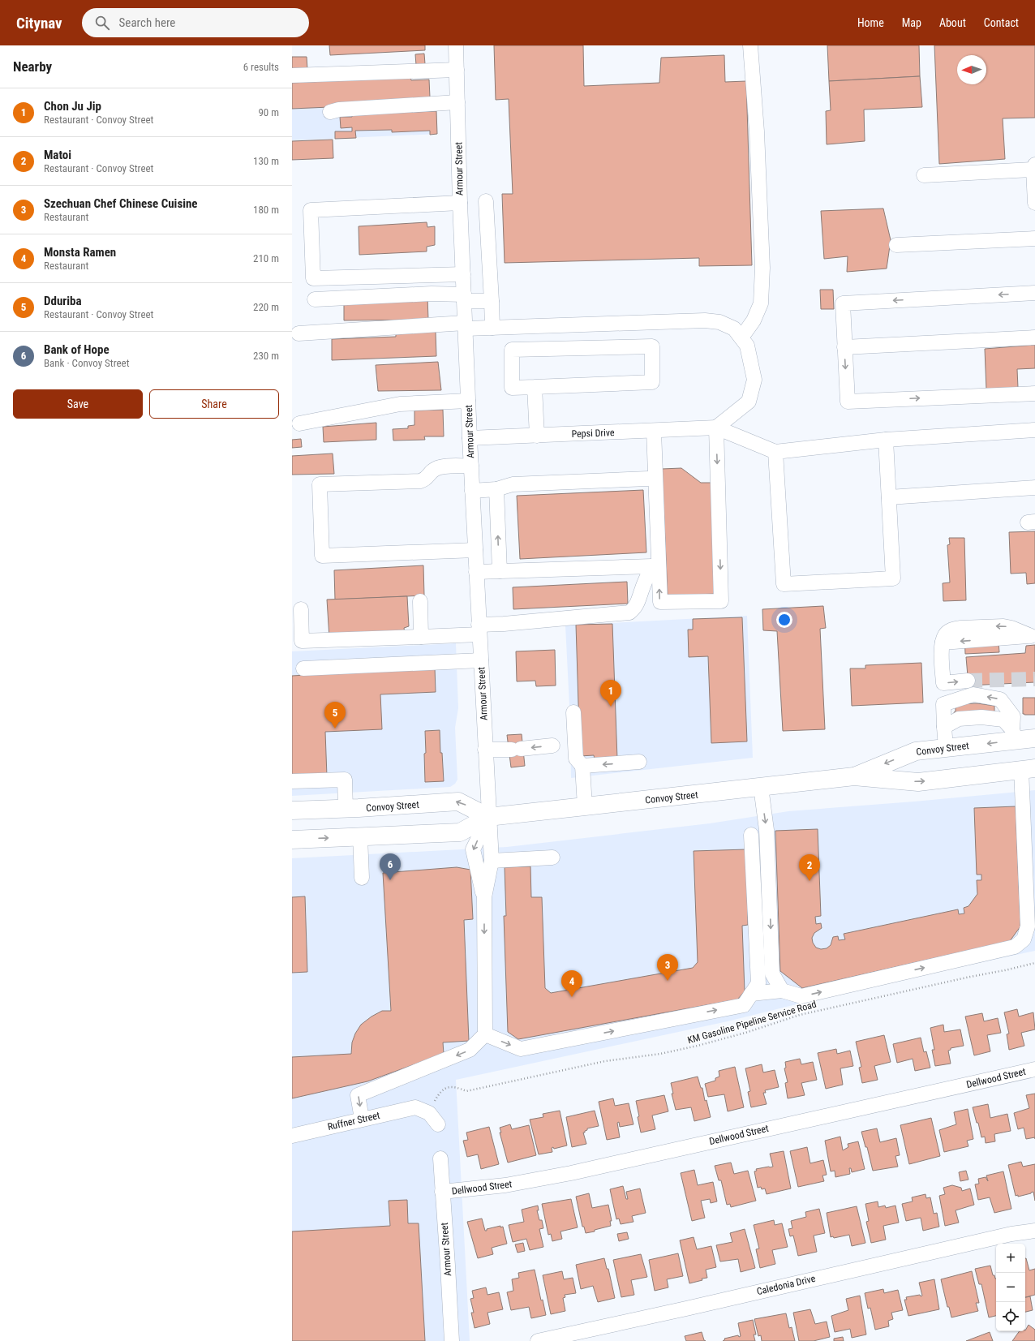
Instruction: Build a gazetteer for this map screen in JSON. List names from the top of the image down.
{
  "streets": {
    "main road": ["Convoy Street"],
    "street": [
      "Armour Street",
      "Pepsi Drive",
      "Dellwood Street",
      "Ruffner Street",
      "Caledonia Drive"
    ],
    "path": ["KM Gasoline Pipeline Service Road"]
  },
  "crossings": [
    ["Armour Street", "Pepsi Drive"],
    ["Armour Street", "Convoy Street"],
    ["Armour Street", "Dellwood Street"],
    ["KM Gasoline Pipeline Service Road", "Ruffner Street"]
  ],
  "north": "left",
  "page": {
    "header": "Citynav",
    "search": "Search here",
    "nav": [
      "Home",
      "Map",
      "About",
      "Contact"
    ],
    "heading": ["Nearby", "6 results"],
    "list": [
      {
        "mark": "1",
        "name": "Chon Ju Jip",
        "note": "Restaurant · Convoy Street",
        "value": "90 m"
      },
      {
        "mark": "2",
        "name": "Matoi",
        "note": "Restaurant · Convoy Street",
        "value": "130 m"
      },
      {
        "mark": "3",
        "name": "Szechuan Chef Chinese Cuisine",
        "note": "Restaurant",
        "value": "180 m"
      },
      {
        "mark": "4",
        "name": "Monsta Ramen",
        "note": "Restaurant",
        "value": "210 m"
      },
      {
        "mark": "5",
        "name": "Dduriba",
        "note": "Restaurant · Convoy Street",
        "value": "220 m"
      },
      {
        "mark": "6",
        "name": "Bank of Hope",
        "note": "Bank · Convoy Street",
        "value": "230 m"
      }
    ],
    "buttons": ["Save", "Share"],
    "pins": [
      "1",
      "5",
      "6",
      "2",
      "3",
      "4"
    ],
    "map_buttons": ["+", "−"]
  }
}
